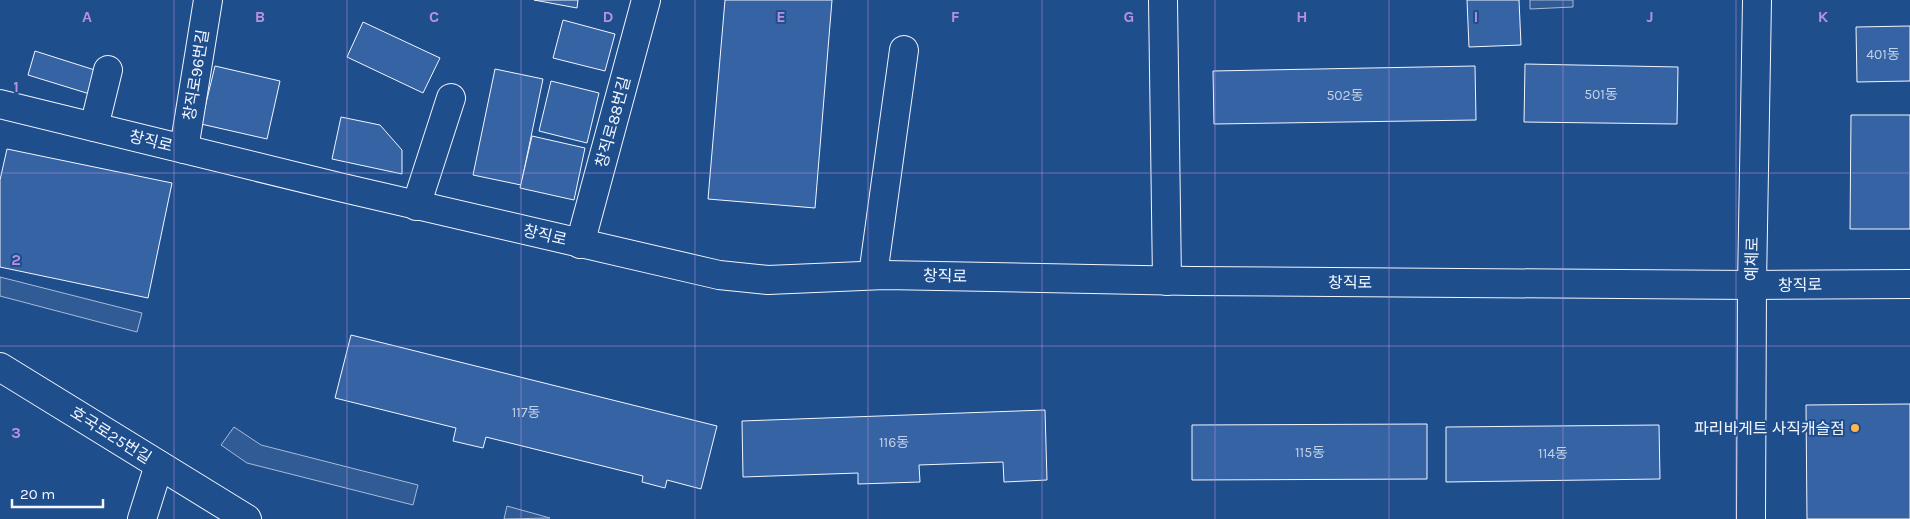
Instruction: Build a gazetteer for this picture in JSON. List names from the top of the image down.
{
  "streets": {
    "street": [
      "창직로96번길",
      "창직로88번길",
      "창직로",
      "예체로",
      "호국로25번길"
    ]
  },
  "crossings": [
    ["창직로96번길", "창직로"],
    ["창직로88번길", "창직로"],
    ["창직로", "예체로"]
  ],
  "places": ["파리바게트 사직캐슬점"],
  "house_numbers": [
    "401동",
    "501동",
    "502동",
    "117동",
    "116동",
    "115동",
    "114동"
  ],
  "scale_bar": "20 m",
  "grid": {
    "columns": [
      "A",
      "B",
      "C",
      "D",
      "E",
      "F",
      "G",
      "H",
      "I",
      "J",
      "K"
    ],
    "rows": ["1", "2", "3"]
  }
}
